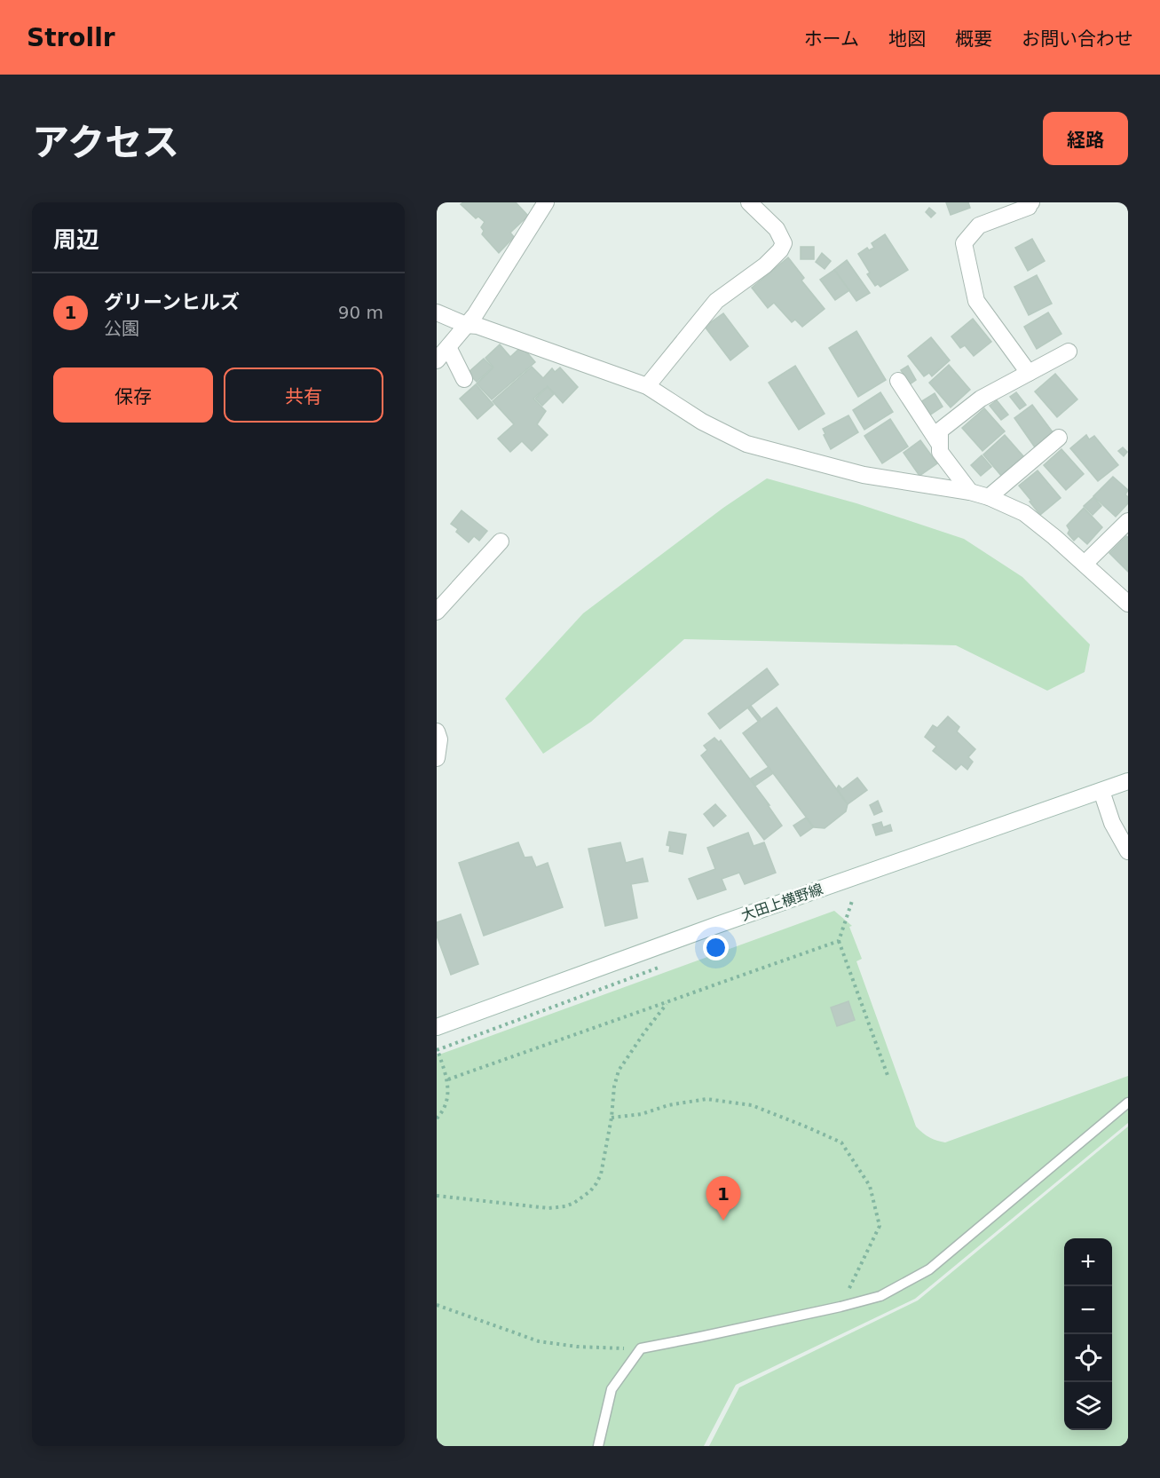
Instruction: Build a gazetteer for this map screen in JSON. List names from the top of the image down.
{
  "streets": {
    "street": ["大田上横野線"]
  },
  "page": {
    "header": "Strollr",
    "nav": [
      "ホーム",
      "地図",
      "概要",
      "お問い合わせ"
    ],
    "title": "アクセス",
    "buttons": [
      "経路",
      ["保存", "共有"]
    ],
    "heading": "周辺",
    "list": [
      {
        "mark": "1",
        "name": "グリーンヒルズ",
        "note": "公園",
        "value": "90 m"
      }
    ],
    "pins": "1",
    "map_buttons": ["+", "−"]
  }
}
